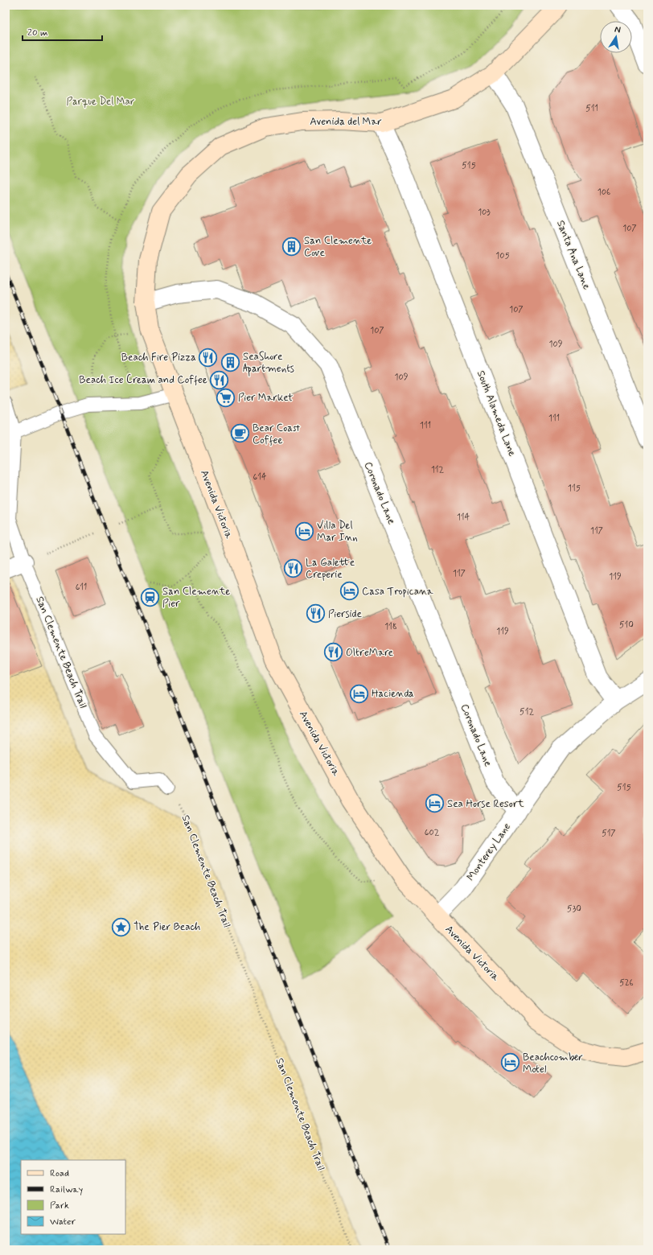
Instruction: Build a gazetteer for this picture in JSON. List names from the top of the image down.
{
  "streets": {
    "main road": ["Avenida del Mar", "Avenida Victoria"],
    "street": [
      "Santa Ana Lane",
      "South Alameda Lane",
      "Coronado Lane",
      "Monterey Lane"
    ],
    "lane": ["San Clemente Beach Trail"]
  },
  "crossings": [
    ["Avenida del Mar", "Santa Ana Lane"],
    ["Avenida del Mar", "South Alameda Lane"],
    ["Avenida del Mar", "Coronado Lane"],
    ["Avenida del Mar", "Avenida Victoria"],
    ["South Alameda Lane", "Monterey Lane"],
    ["Coronado Lane", "Avenida Victoria"],
    ["Coronado Lane", "Monterey Lane"],
    ["Avenida Victoria", "Monterey Lane"]
  ],
  "parks": ["Parque Del Mar"],
  "places": {
    "building": ["San Clemente Cove", "SeaShore Apartments"],
    "restaurant": [
      "Beach Fire Pizza",
      "Beach Ice Cream and Coffee",
      "La Galette Creperie",
      "Pierside",
      "OltreMare"
    ],
    "supermarket": ["Pier Market"],
    "cafe": ["Bear Coast Coffee"],
    "hotel": [
      "Villa Del Mar Inn",
      "Casa Tropicana",
      "Hacienda",
      "Sea Horse Resort",
      "Beachcomber Motel"
    ],
    "station": ["San Clemente Pier"],
    "place": ["The Pier Beach"]
  },
  "house_numbers": [
    "511",
    "515",
    "106",
    "103",
    "107",
    "105",
    "107",
    "107",
    "109",
    "109",
    "111",
    "111",
    "112",
    "614",
    "115",
    "114",
    "117",
    "117",
    "119",
    "611",
    "510",
    "118",
    "119",
    "512",
    "515",
    "602",
    "517",
    "530",
    "526"
  ],
  "legend": [
    "Road",
    "Railway",
    "Park",
    "Water"
  ],
  "scale_bar": "20 m",
  "north": "top"
}
